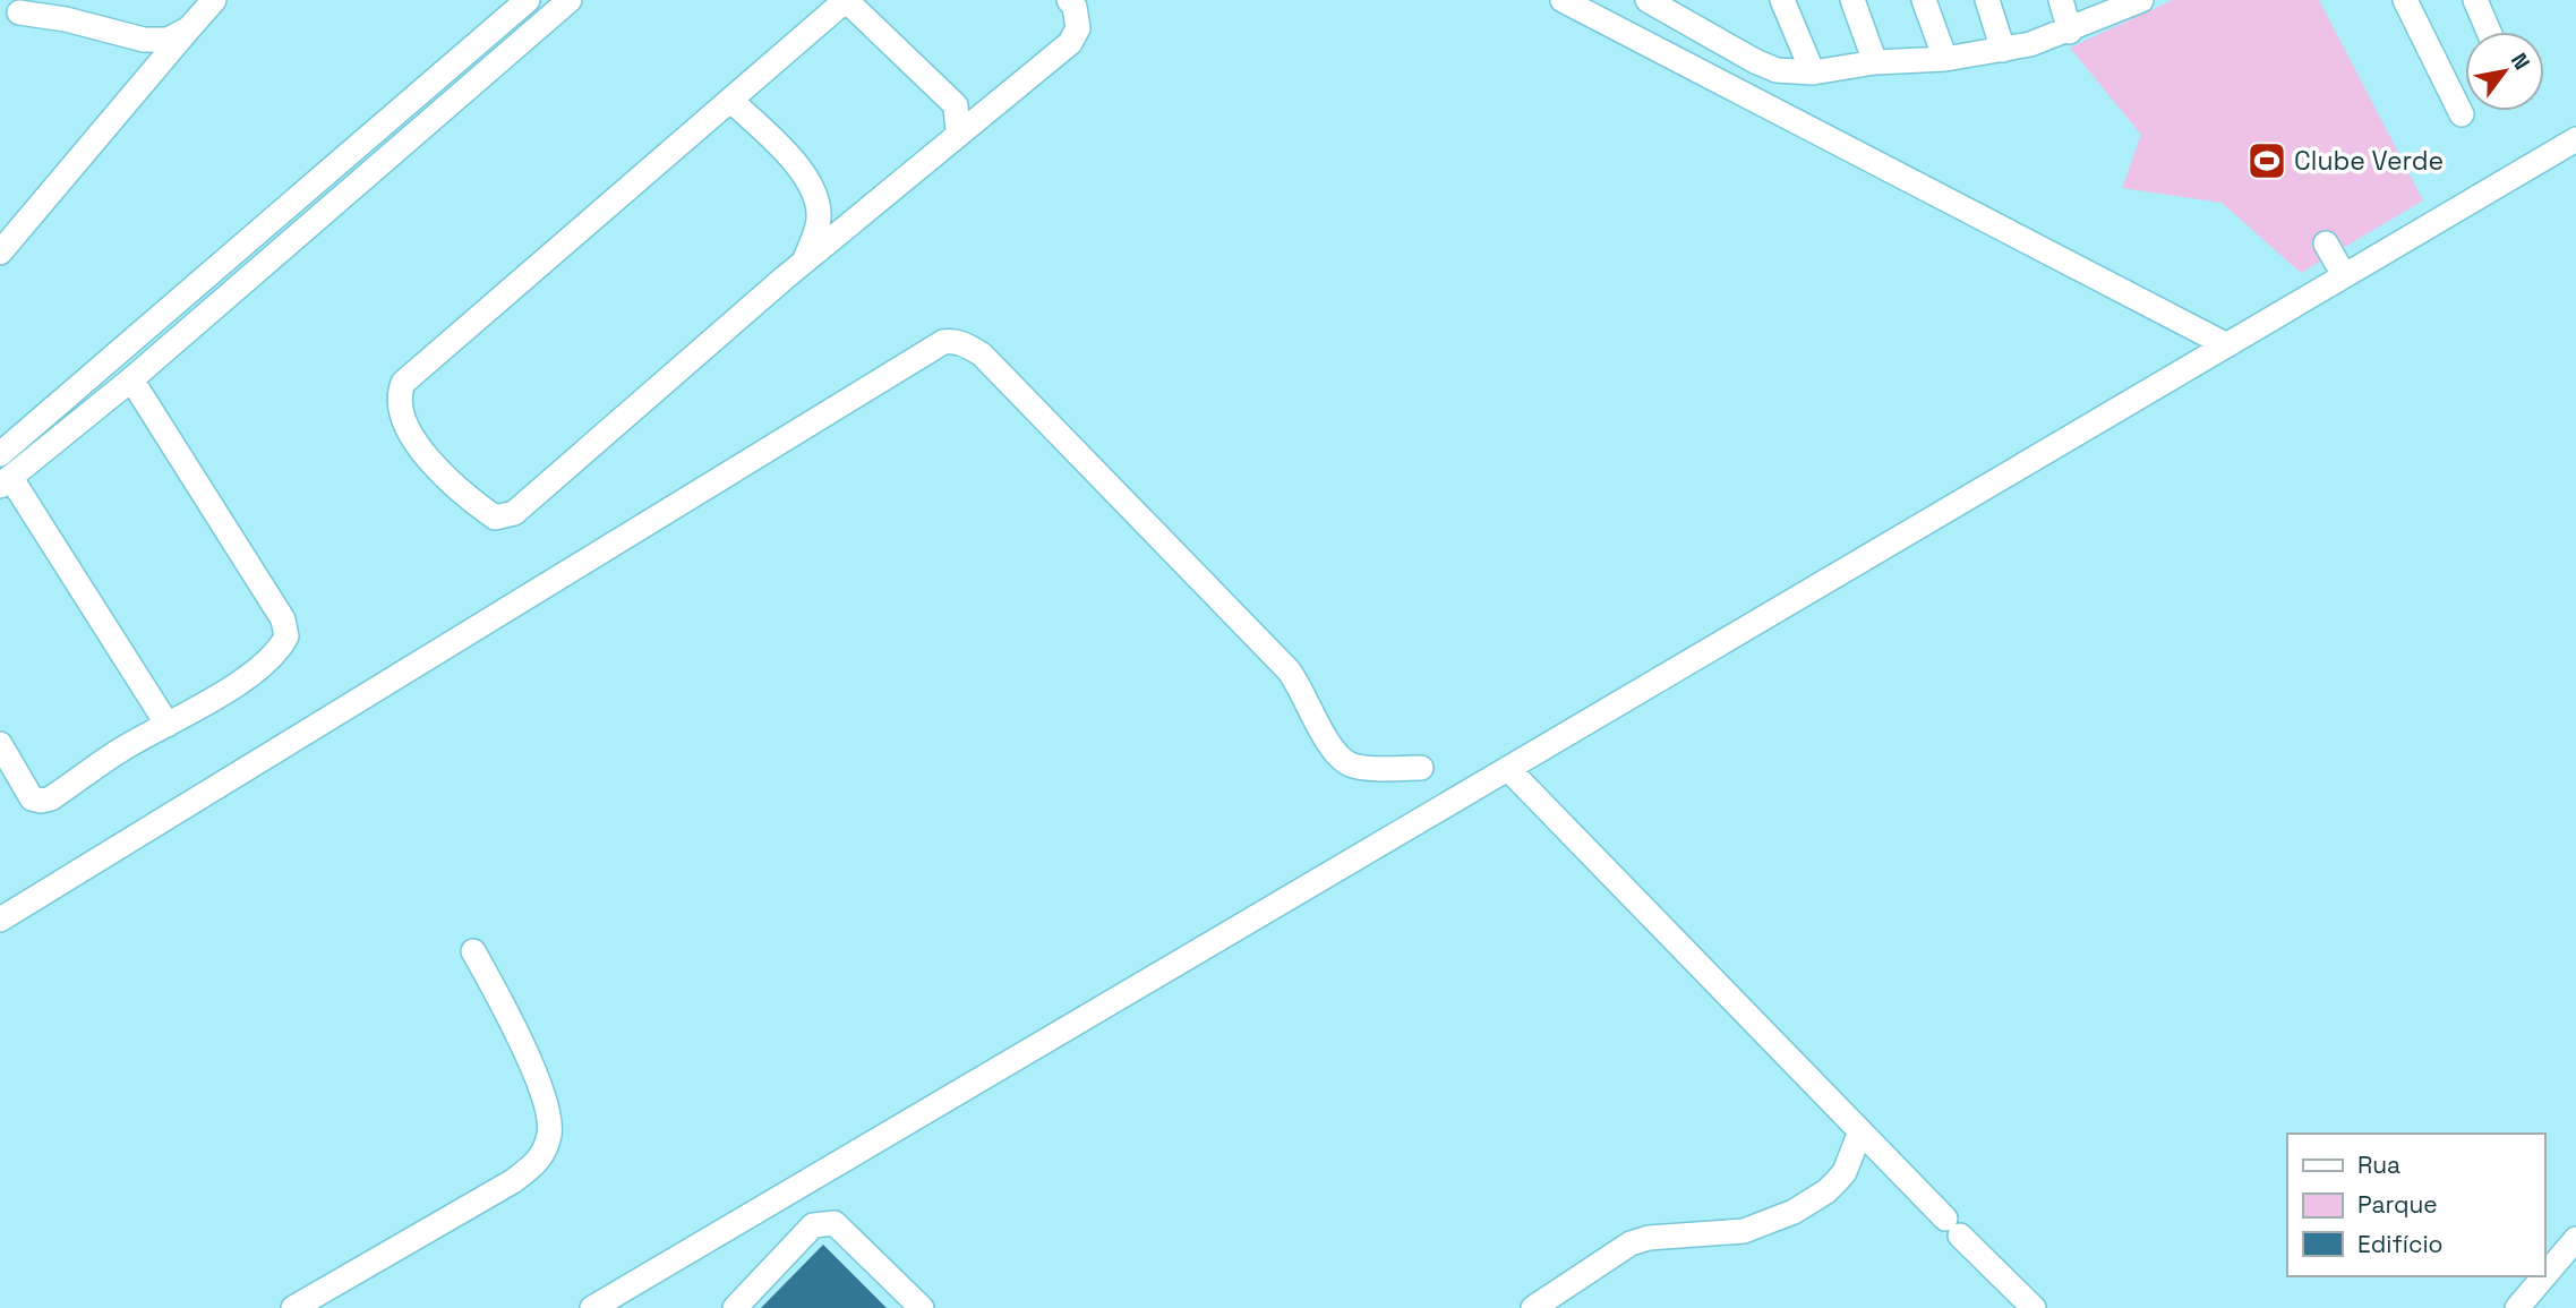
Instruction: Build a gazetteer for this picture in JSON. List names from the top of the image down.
{
  "places": {
    "sports": ["Clube Verde"]
  },
  "legend": ["Rua", "Parque", "Edifício"],
  "north": "top right"
}
